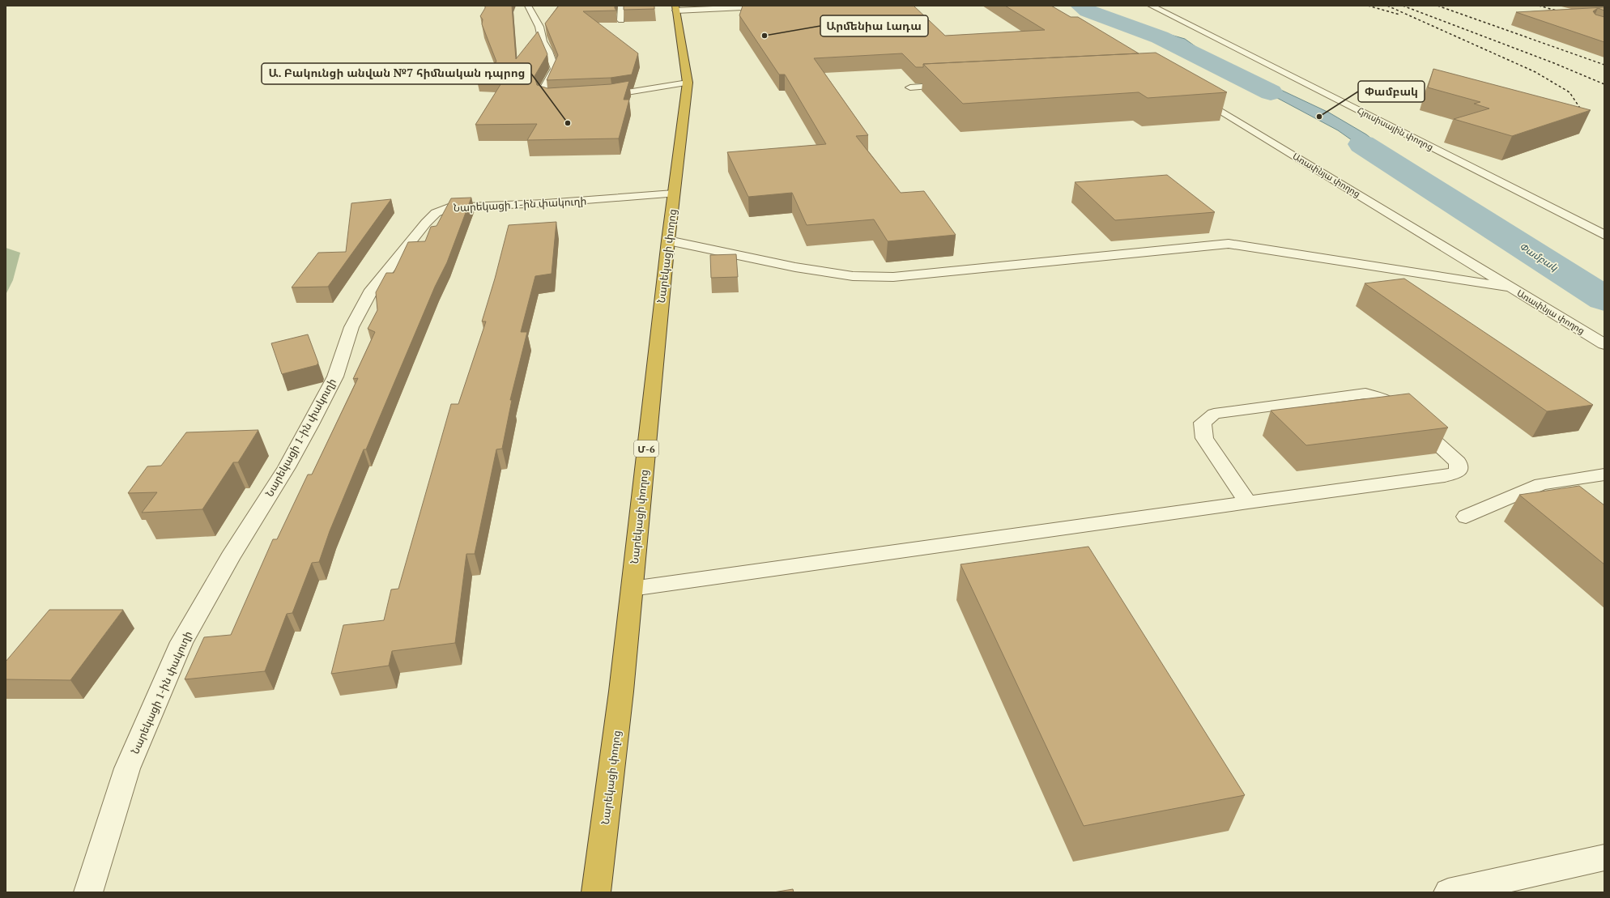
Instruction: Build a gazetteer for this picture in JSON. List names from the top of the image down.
{
  "streets": {
    "highway": ["Նարեկացի փողոց", "Մ-6"],
    "street": ["Հյուսիսային փողոց", "Առափնյա փողոց", "Նարեկացի 1-ին փակուղի"]
  },
  "crossings": [
    ["Նարեկացի 1-ին փակուղի", "Նարեկացի փողոց"]
  ],
  "water": ["Փամբակ"],
  "places": ["Արմենիա Լադա", "Փամբակ", "Ա. Բակունցի անվան №7 հիմնական դպրոց"]
}
